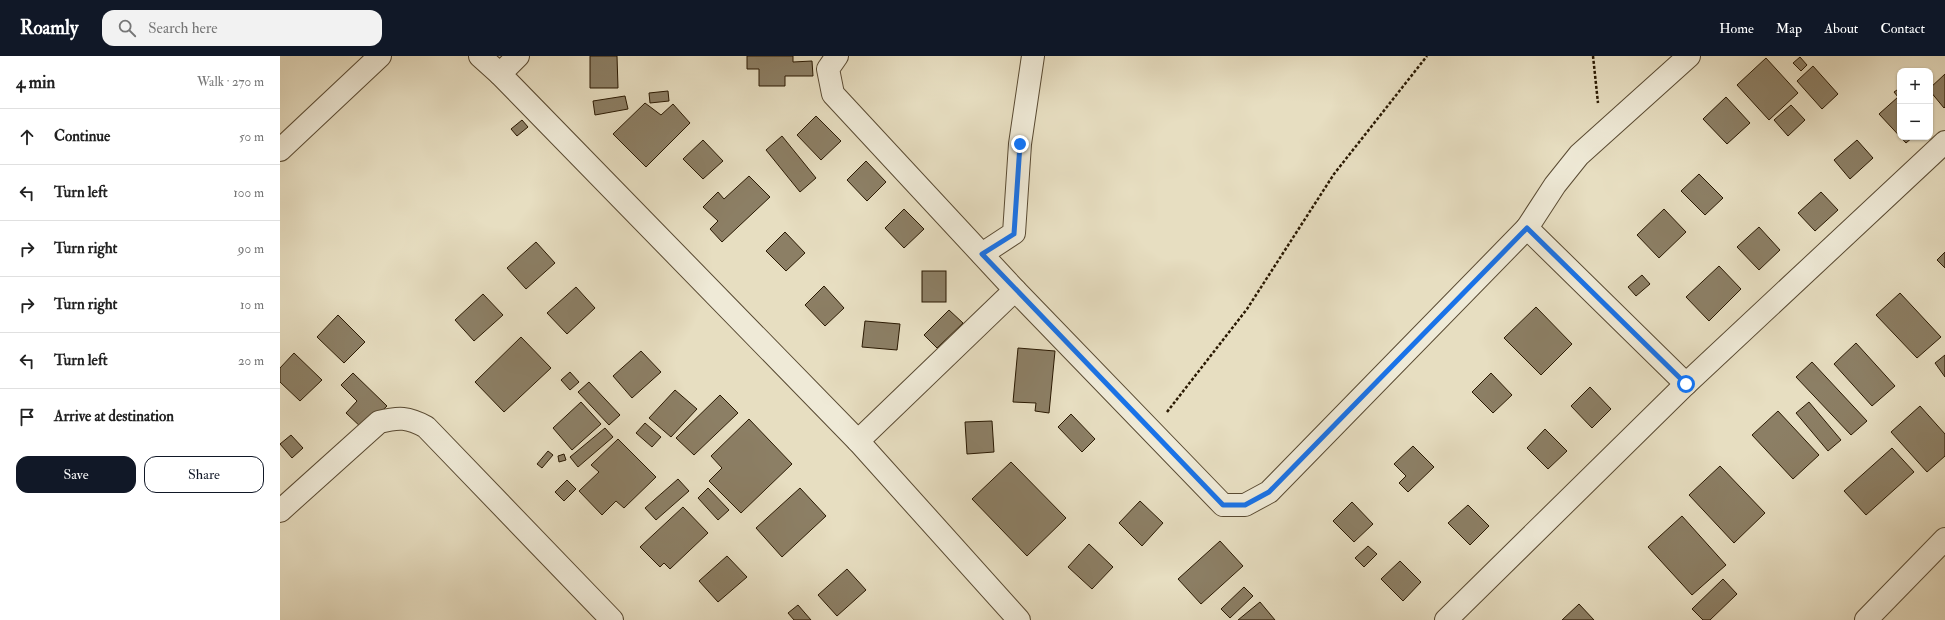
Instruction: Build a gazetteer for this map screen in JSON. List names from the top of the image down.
{
  "page": {
    "header": "Roamly",
    "search": "Search here",
    "nav": [
      "Home",
      "Map",
      "About",
      "Contact"
    ],
    "heading": ["4 min", "Walk · 270 m"],
    "map_buttons": ["+", "−"],
    "list": [
      ["Continue", "50 m"],
      ["Turn left", "100 m"],
      ["Turn right", "90 m"],
      ["Turn right", "10 m"],
      ["Turn left", "20 m"],
      "Arrive at destination"
    ],
    "buttons": ["Save", "Share"]
  }
}
